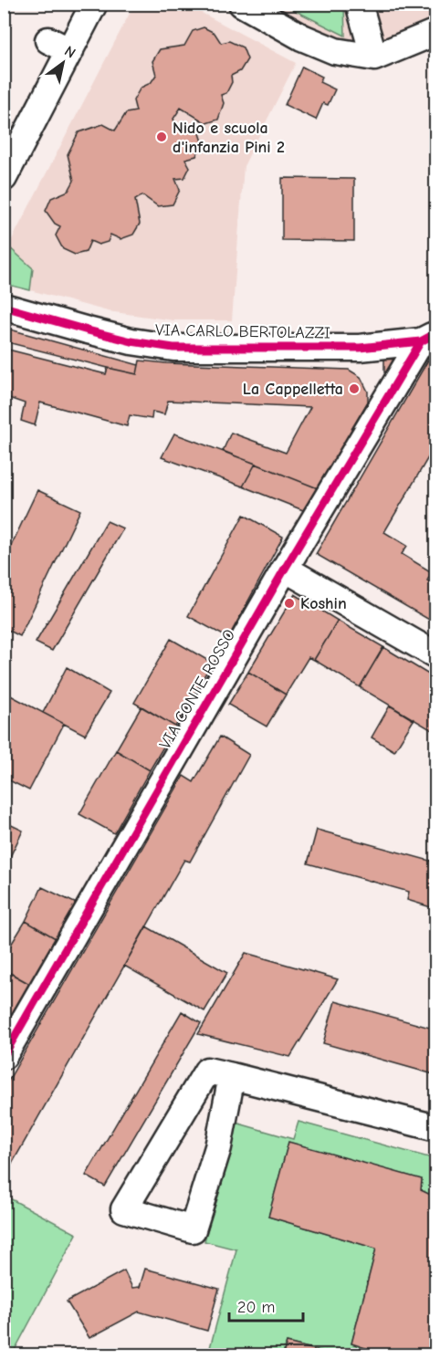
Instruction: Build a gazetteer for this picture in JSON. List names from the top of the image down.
{
  "streets": {
    "street": ["VIA CARLO BERTOLAZZI", "VIA CONTE ROSSO"]
  },
  "crossings": [
    ["VIA CARLO BERTOLAZZI", "VIA CONTE ROSSO"]
  ],
  "places": ["Nido e scuola d'infanzia Pini 2", "La Cappelletta", "Koshin"],
  "scale_bar": "20 m",
  "north": "top right"
}
